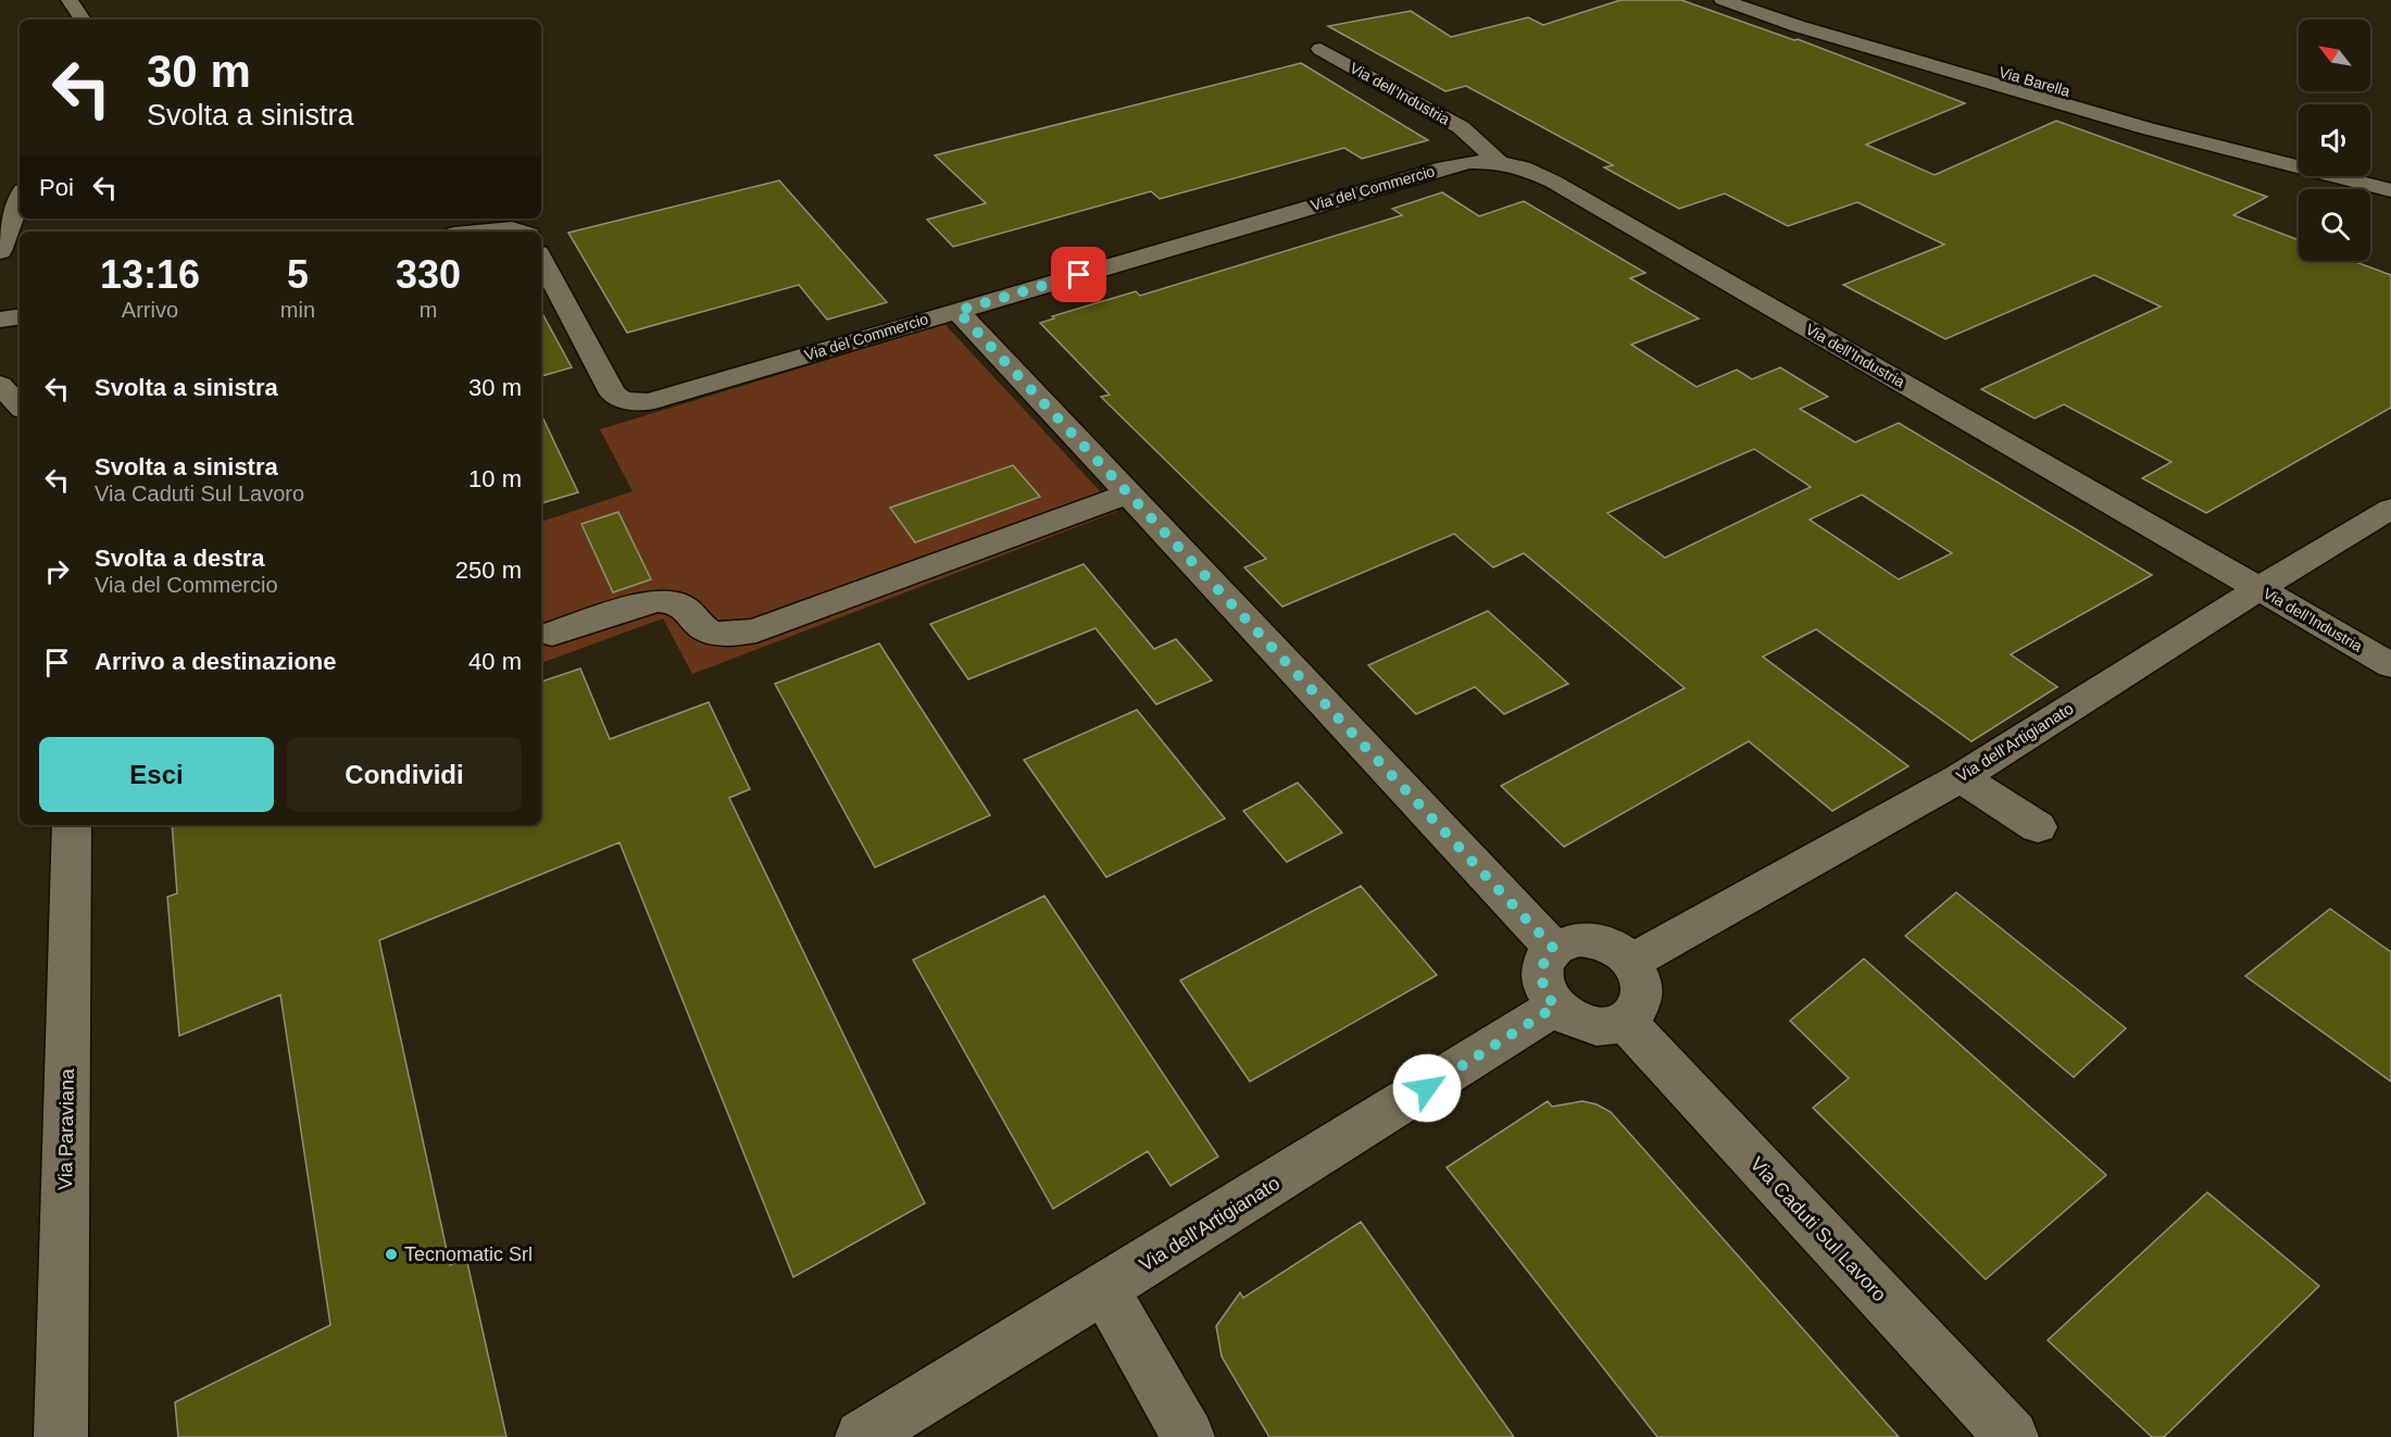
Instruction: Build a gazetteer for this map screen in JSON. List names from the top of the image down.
{
  "streets": {
    "street": [
      "Via Barella",
      "Via dell’Industria",
      "Via del Commercio",
      "Via dell'Artigianato",
      "Via Paraviana",
      "Via Caduti Sul Lavoro"
    ]
  },
  "crossings": [
    ["Via dell’Industria", "Via del Commercio"],
    ["Via dell’Industria", "Via dell'Artigianato"],
    ["Via dell'Artigianato", "Via Caduti Sul Lavoro"]
  ],
  "places": ["Tecnomatic Srl"],
  "north": "top left",
  "page": {
    "turn": ["30 m", "Svolta a sinistra"],
    "then": "Poi",
    "eta": [
      "13:16",
      "Arrivo",
      "5",
      "min",
      "330",
      "m"
    ],
    "list": [
      {
        "name": "Svolta a sinistra",
        "value": "30 m"
      },
      {
        "name": "Svolta a sinistra",
        "note": "Via Caduti Sul Lavoro",
        "value": "10 m"
      },
      {
        "name": "Svolta a destra",
        "note": "Via del Commercio",
        "value": "250 m"
      },
      {
        "name": "Arrivo a destinazione",
        "value": "40 m"
      }
    ],
    "buttons": ["Esci", "Condividi"]
  }
}
